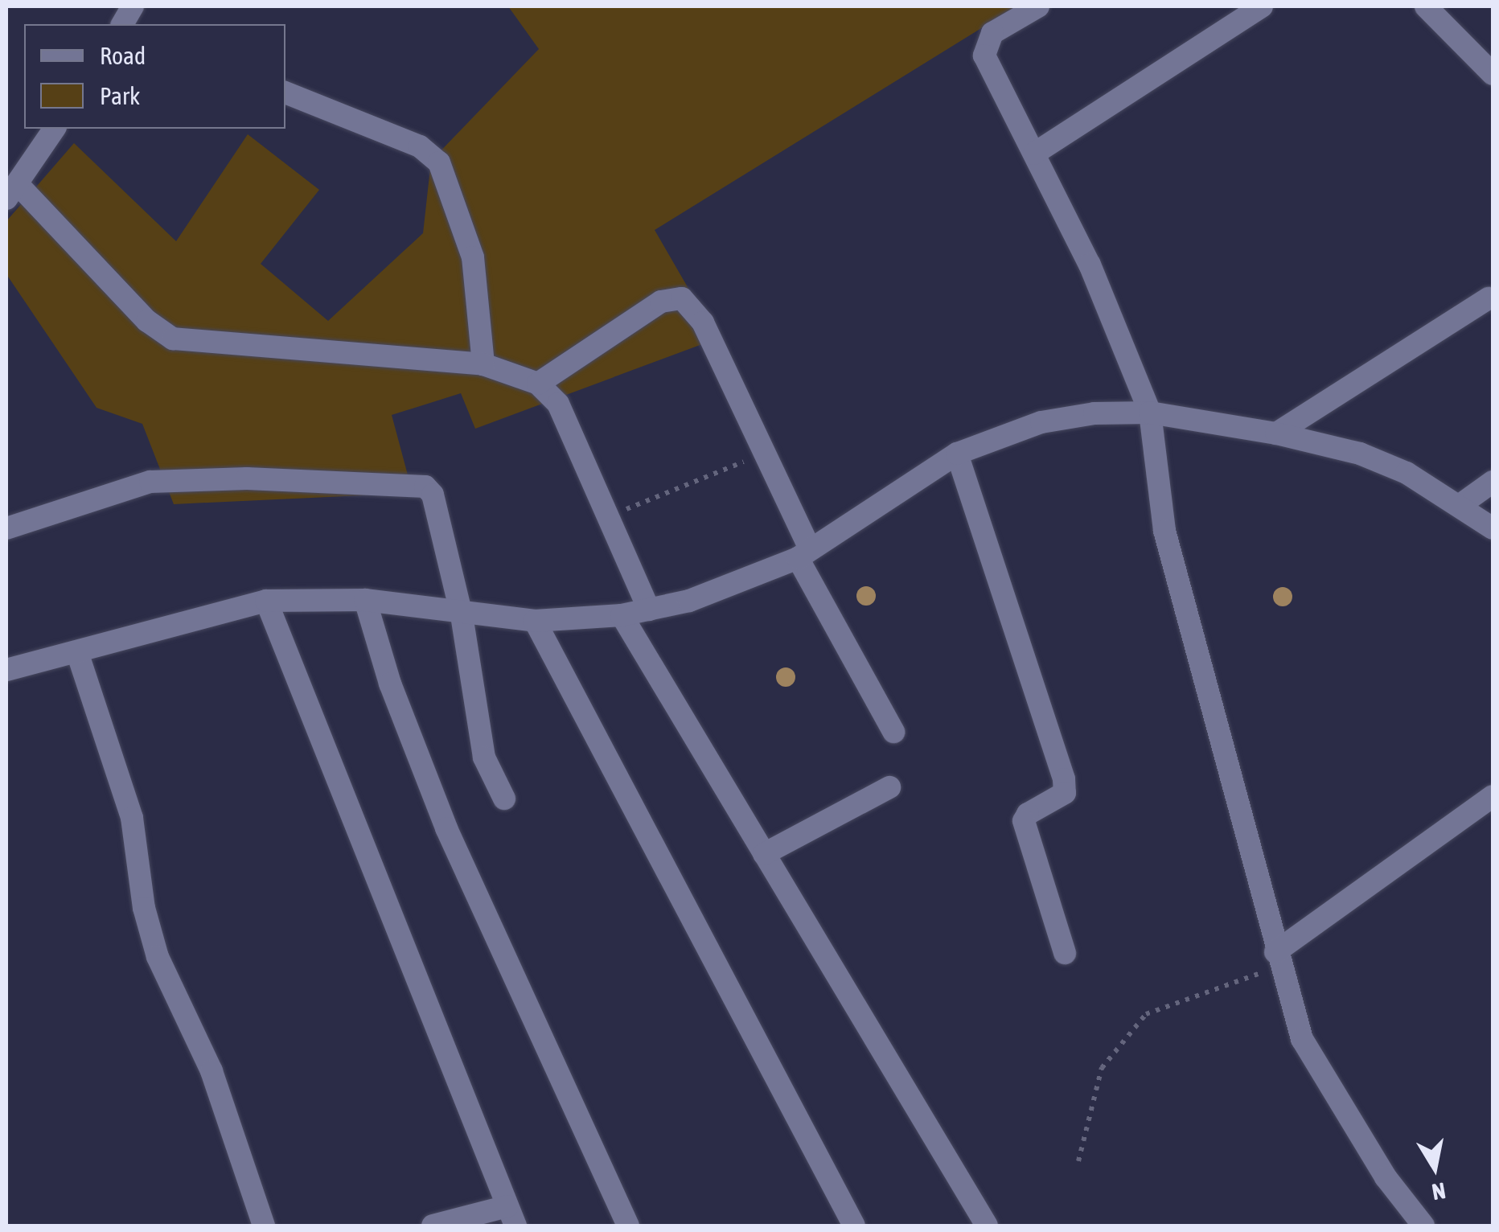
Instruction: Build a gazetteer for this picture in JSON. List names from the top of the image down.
{
  "legend": ["Road", "Park"],
  "north": "bottom"
}
